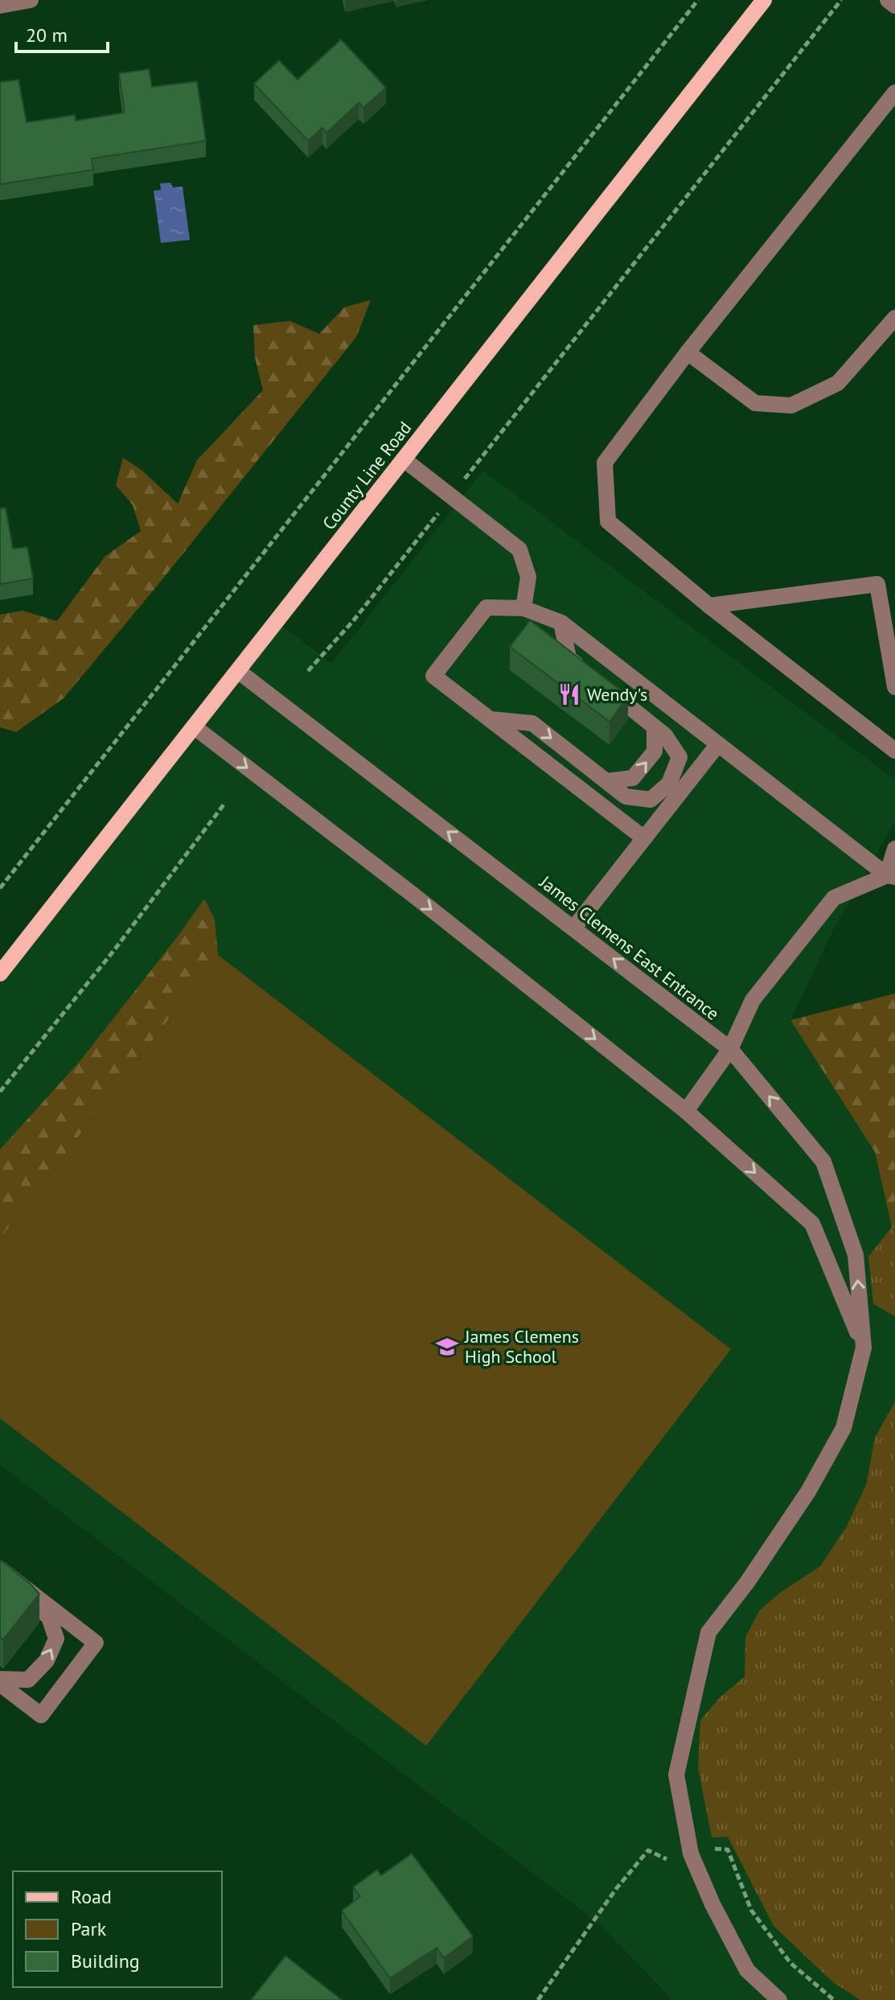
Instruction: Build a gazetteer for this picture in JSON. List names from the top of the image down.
{
  "streets": {
    "main road": ["County Line Road"],
    "street": ["James Clemens East Entrance"]
  },
  "crossings": [
    ["County Line Road", "James Clemens East Entrance"]
  ],
  "places": {
    "restaurant": ["Wendy's"],
    "school or university": ["James Clemens High School"]
  },
  "legend": ["Road", "Park", "Building"],
  "scale_bar": "20 m"
}
